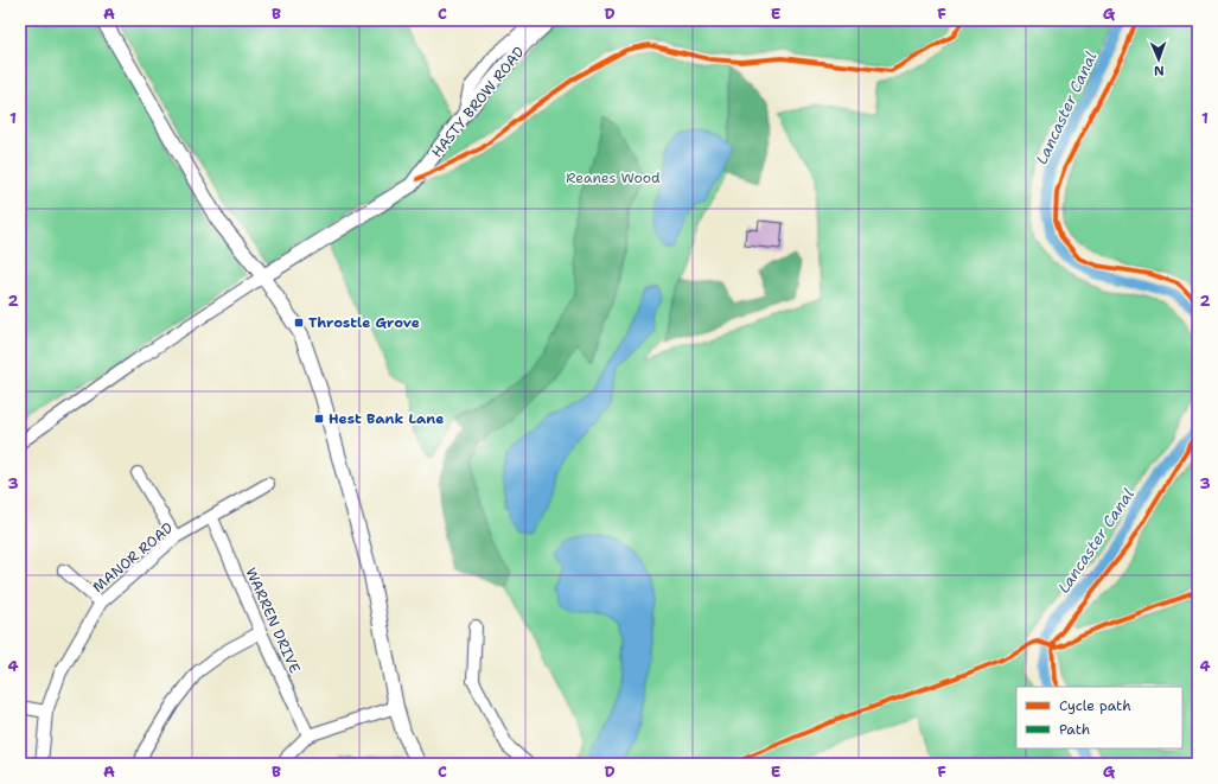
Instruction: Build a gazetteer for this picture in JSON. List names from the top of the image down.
{
  "streets": {
    "street": ["HASTY BROW ROAD", "MANOR ROAD", "WARREN DRIVE"]
  },
  "crossings": [
    ["MANOR ROAD", "WARREN DRIVE"]
  ],
  "water": ["Lancaster Canal"],
  "parks": ["Reanes Wood"],
  "places": {
    "transit": ["Throstle Grove", "Hest Bank Lane"]
  },
  "legend": ["Cycle path", "Path"],
  "north": "bottom",
  "grid": {
    "columns": [
      "A",
      "B",
      "C",
      "D",
      "E",
      "F",
      "G"
    ],
    "rows": [
      "1",
      "2",
      "3",
      "4"
    ]
  }
}
